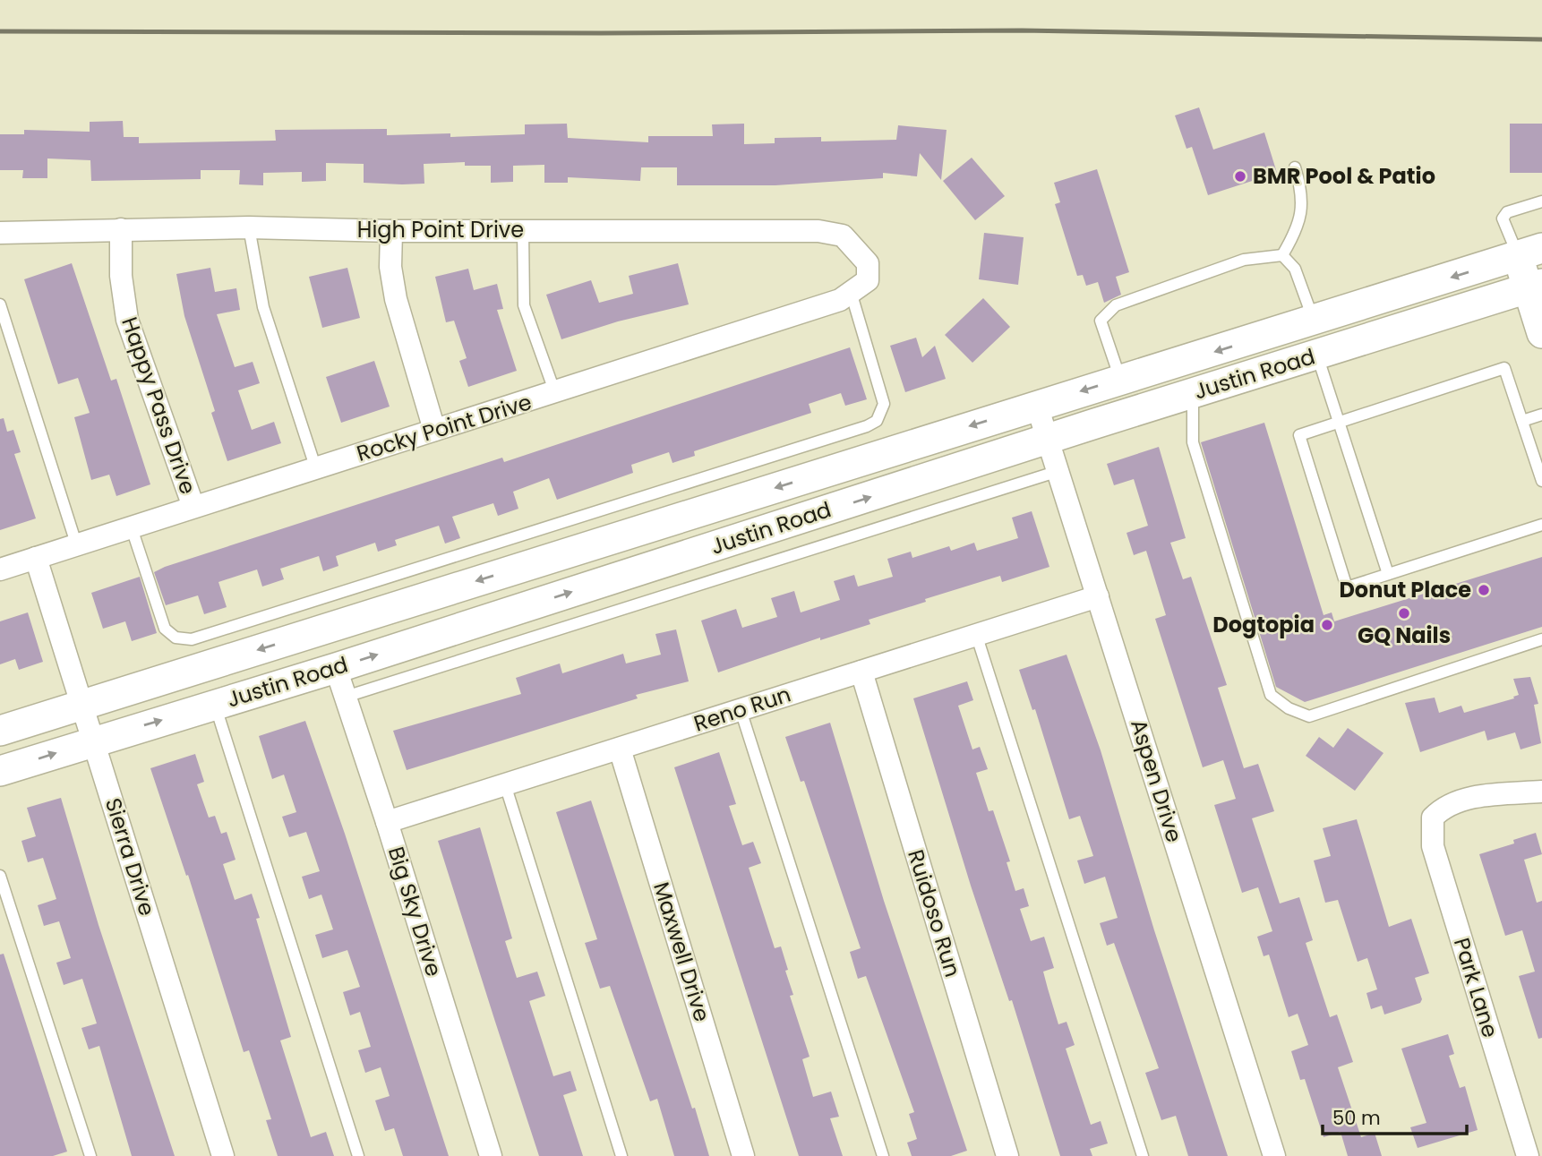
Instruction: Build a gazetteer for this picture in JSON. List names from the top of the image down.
{
  "streets": {
    "main road": ["Justin Road"],
    "street": [
      "High Point Drive",
      "Happy Pass Drive",
      "Rocky Point Drive",
      "Reno Run",
      "Aspen Drive",
      "Sierra Drive",
      "Big Sky Drive",
      "Ruidoso Run",
      "Maxwell Drive",
      "Park Lane"
    ]
  },
  "crossings": [
    ["High Point Drive", "Happy Pass Drive"],
    ["High Point Drive", "Rocky Point Drive"],
    ["Justin Road", "Aspen Drive"],
    ["Justin Road", "Sierra Drive"],
    ["Justin Road", "Big Sky Drive"],
    ["Happy Pass Drive", "Rocky Point Drive"],
    ["Rocky Point Drive", "Sierra Drive"],
    ["Reno Run", "Aspen Drive"],
    ["Reno Run", "Big Sky Drive"],
    ["Reno Run", "Ruidoso Run"],
    ["Reno Run", "Maxwell Drive"]
  ],
  "places": [
    "BMR Pool & Patio",
    "Donut Place",
    "GQ Nails",
    "Dogtopia"
  ],
  "scale_bar": "50 m"
}
